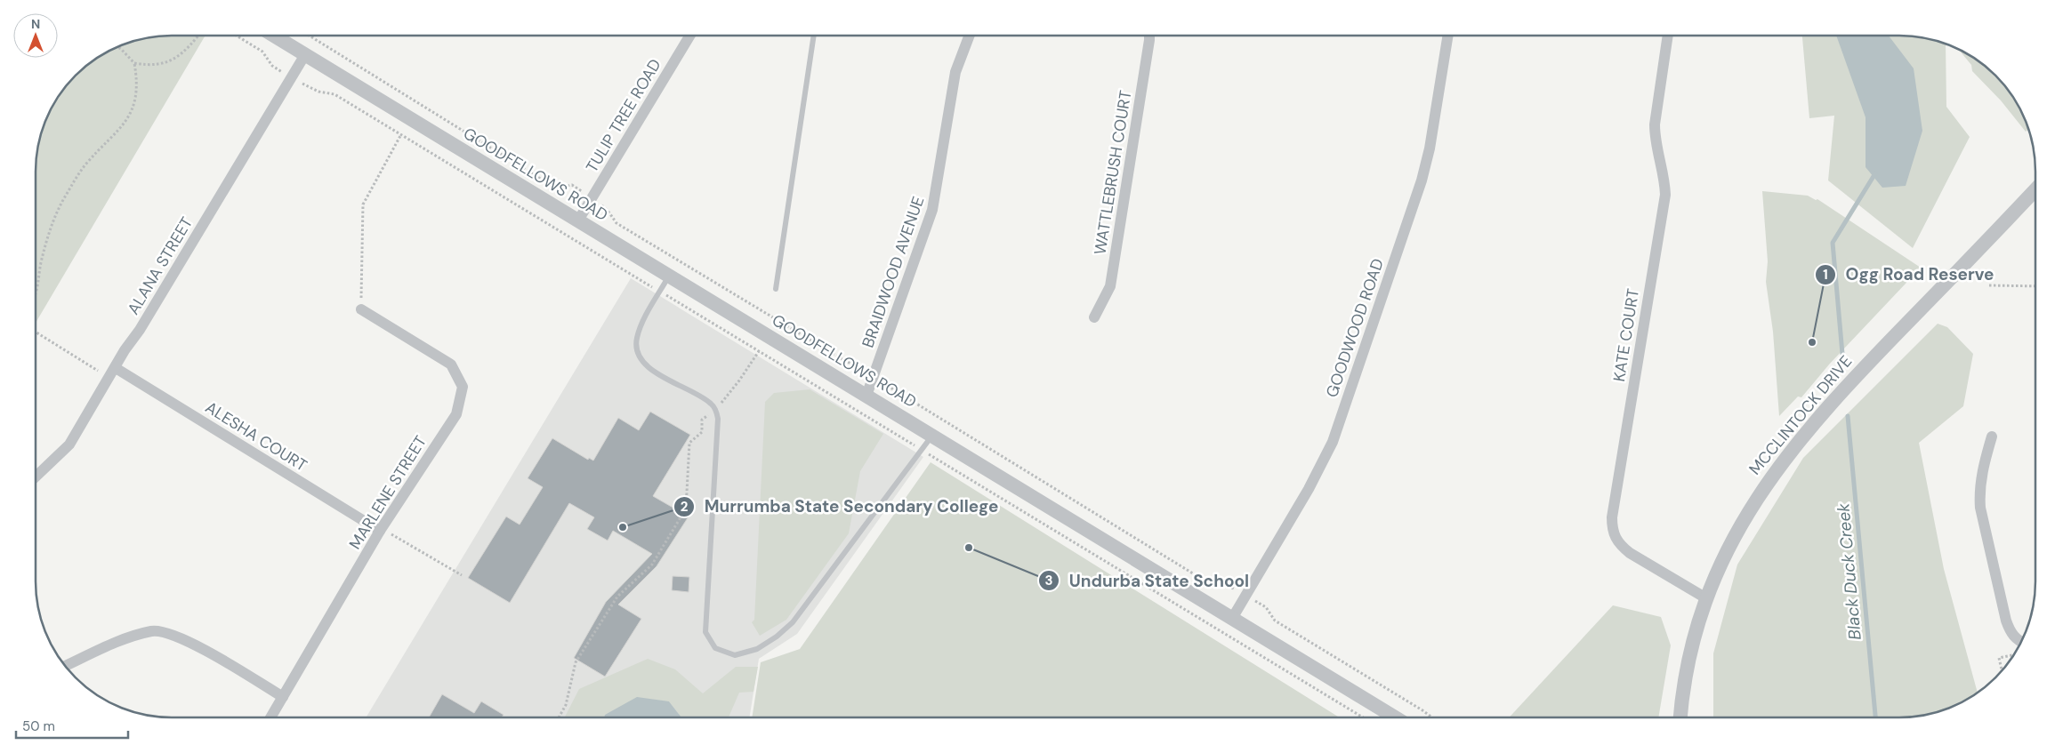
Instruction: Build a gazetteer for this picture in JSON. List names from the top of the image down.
{
  "streets": {
    "street": [
      "TULIP TREE ROAD",
      "WATTLEBRUSH COURT",
      "GOODFELLOWS ROAD",
      "ALANA STREET",
      "BRAIDWOOD AVENUE",
      "GOODWOOD ROAD",
      "KATE COURT",
      "MCCLINTOCK DRIVE",
      "ALESHA COURT",
      "MARLENE STREET"
    ]
  },
  "crossings": [
    ["TULIP TREE ROAD", "GOODFELLOWS ROAD"],
    ["GOODFELLOWS ROAD", "ALANA STREET"],
    ["GOODFELLOWS ROAD", "BRAIDWOOD AVENUE"],
    ["GOODFELLOWS ROAD", "GOODWOOD ROAD"],
    ["ALANA STREET", "ALESHA COURT"],
    ["KATE COURT", "MCCLINTOCK DRIVE"],
    ["ALESHA COURT", "MARLENE STREET"]
  ],
  "water": ["Black Duck Creek"],
  "places": ["Ogg Road Reserve", "Murrumba State Secondary College", "Undurba State School"],
  "scale_bar": "50 m",
  "north": "top"
}
